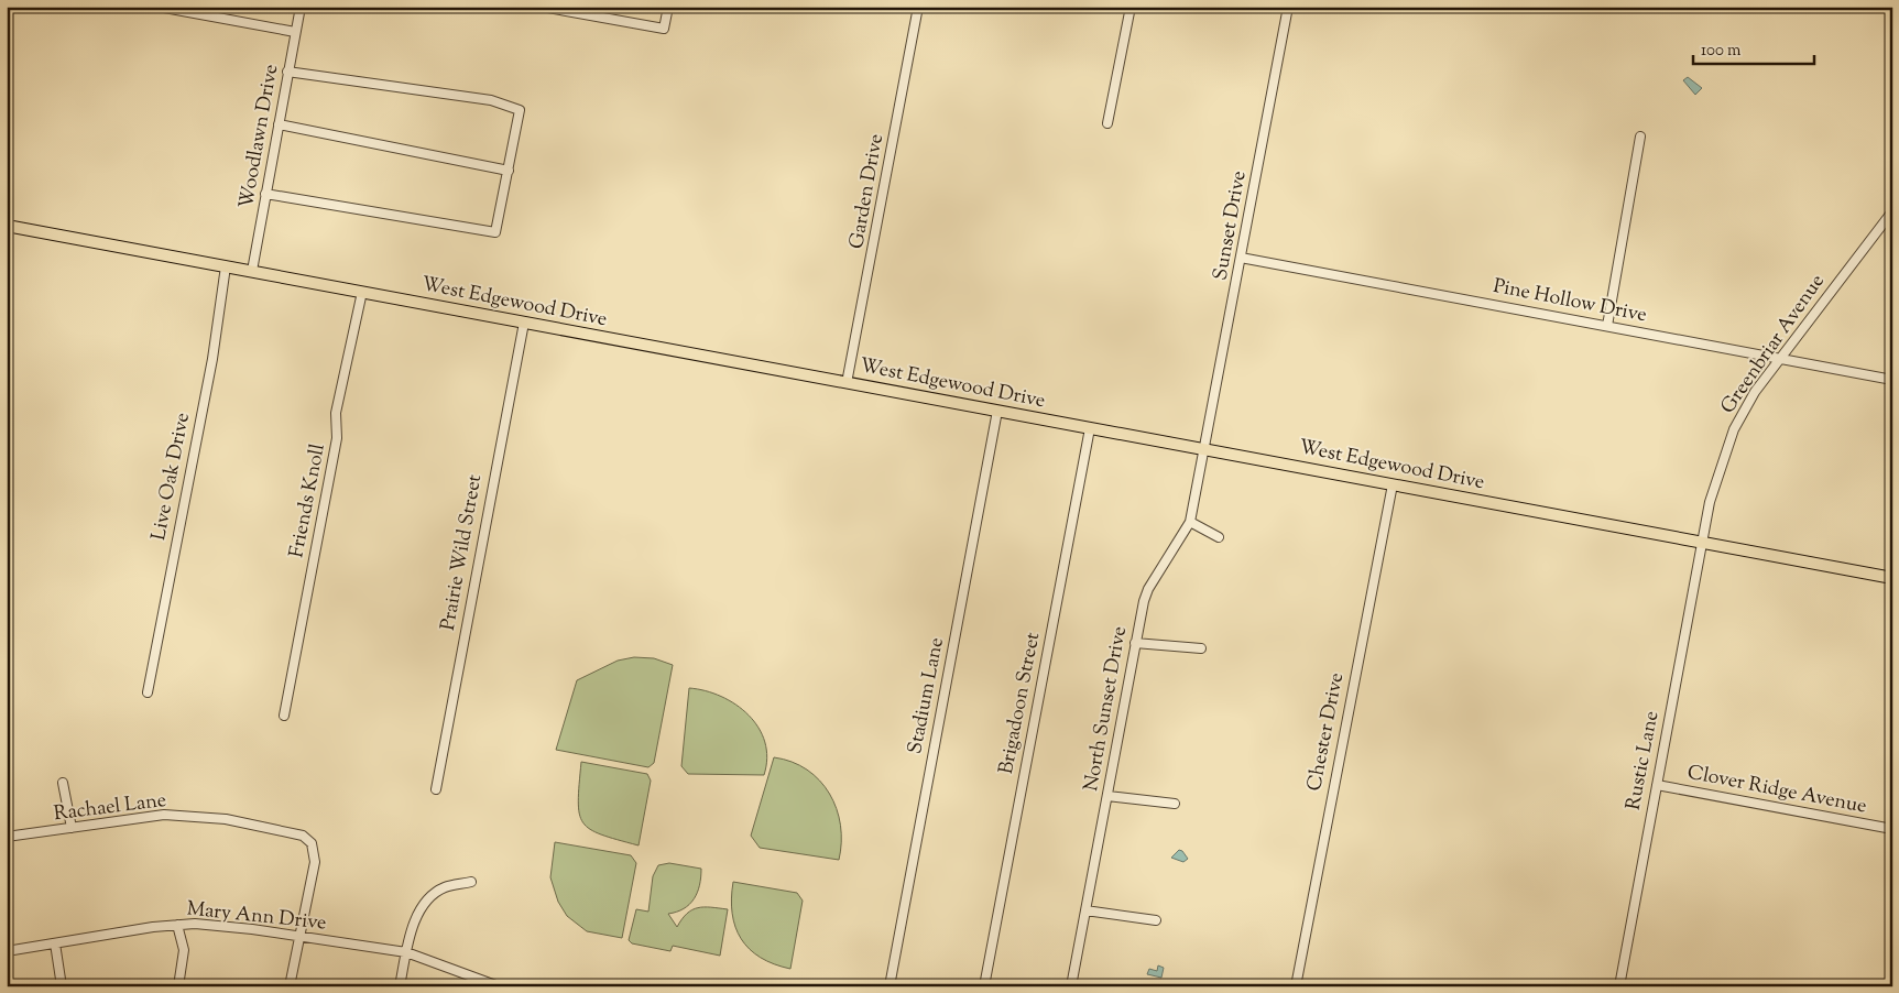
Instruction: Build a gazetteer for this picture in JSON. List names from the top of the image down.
{
  "streets": {
    "main road": ["West Edgewood Drive"],
    "street": [
      "Woodlawn Drive",
      "Garden Drive",
      "Sunset Drive",
      "Pine Hollow Drive",
      "Greenbriar Avenue",
      "Live Oak Drive",
      "Friends Knoll",
      "Prairie Wild Street",
      "Stadium Lane",
      "Brigadoon Street",
      "North Sunset Drive",
      "Chester Drive",
      "Rustic Lane",
      "Clover Ridge Avenue",
      "Rachael Lane",
      "Mary Ann Drive"
    ]
  },
  "crossings": [
    ["Woodlawn Drive", "West Edgewood Drive"],
    ["Garden Drive", "West Edgewood Drive"],
    ["Sunset Drive", "Pine Hollow Drive"],
    ["Sunset Drive", "West Edgewood Drive"],
    ["Sunset Drive", "North Sunset Drive"],
    ["Pine Hollow Drive", "Greenbriar Avenue"],
    ["West Edgewood Drive", "Greenbriar Avenue"],
    ["West Edgewood Drive", "Live Oak Drive"],
    ["West Edgewood Drive", "Friends Knoll"],
    ["West Edgewood Drive", "Prairie Wild Street"],
    ["West Edgewood Drive", "Stadium Lane"],
    ["West Edgewood Drive", "Brigadoon Street"],
    ["West Edgewood Drive", "North Sunset Drive"],
    ["West Edgewood Drive", "Chester Drive"],
    ["West Edgewood Drive", "Rustic Lane"],
    ["Greenbriar Avenue", "Rustic Lane"],
    ["Rustic Lane", "Clover Ridge Avenue"],
    ["Rachael Lane", "Mary Ann Drive"]
  ],
  "scale_bar": "100 m"
}
